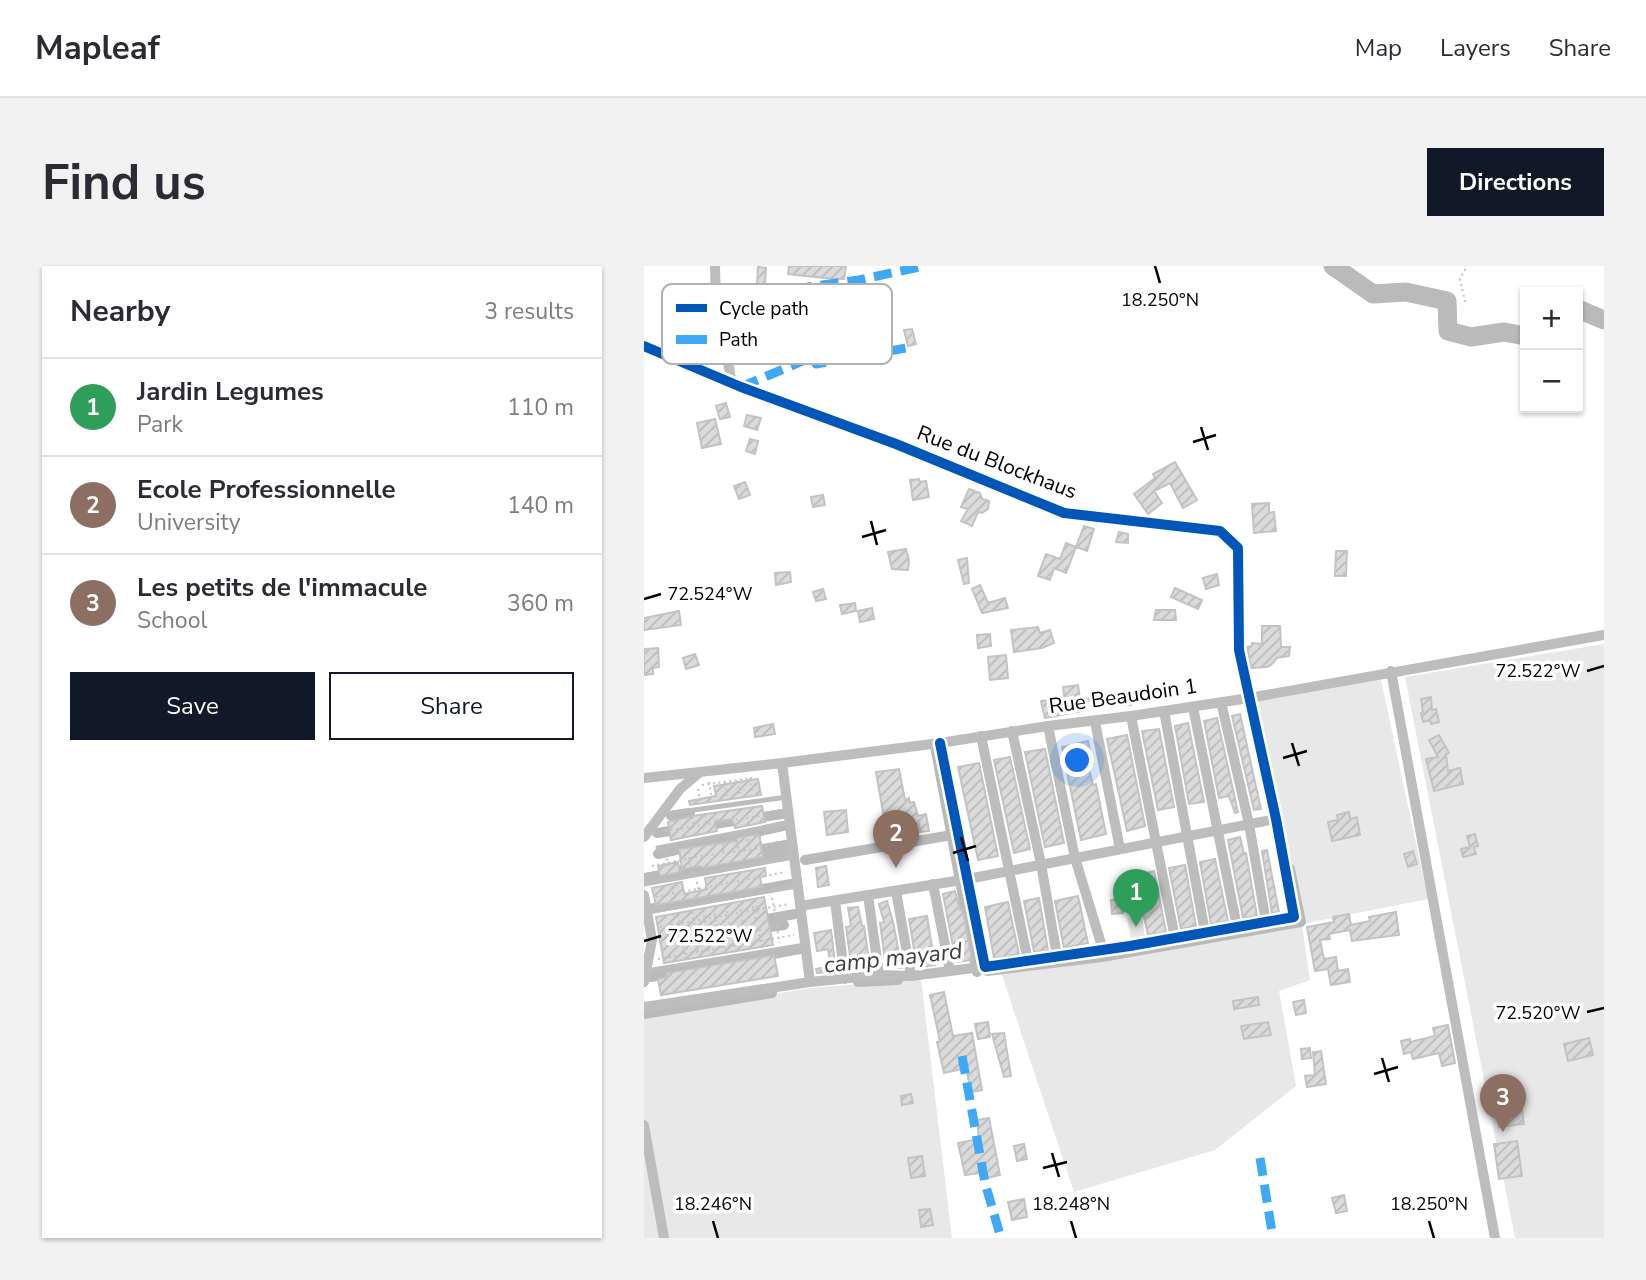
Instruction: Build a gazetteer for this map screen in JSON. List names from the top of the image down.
{
  "streets": {
    "street": ["Rue du Blockhaus", "Rue Beaudoin 1"]
  },
  "crossings": [
    ["Rue du Blockhaus", "Rue Beaudoin 1"]
  ],
  "water": ["camp mayard"],
  "legend": ["Cycle path", "Path"],
  "page": {
    "header": "Mapleaf",
    "nav": ["Map", "Layers", "Share"],
    "buttons": [
      "Directions",
      ["Save", "Share"]
    ],
    "title": "Find us",
    "heading": ["Nearby", "3 results"],
    "map_buttons": ["+", "−"],
    "list": [
      {
        "mark": "1",
        "name": "Jardin Legumes",
        "note": "Park",
        "value": "110 m"
      },
      {
        "mark": "2",
        "name": "Ecole Professionnelle",
        "note": "University",
        "value": "140 m"
      },
      {
        "mark": "3",
        "name": "Les petits de l'immacule",
        "note": "School",
        "value": "360 m"
      }
    ],
    "pins": ["2", "1", "3"]
  },
  "coordinates": [
    "18.250°N",
    "72.524°W",
    "72.522°W",
    "72.520°W",
    "18.246°N",
    "18.248°N"
  ]
}
